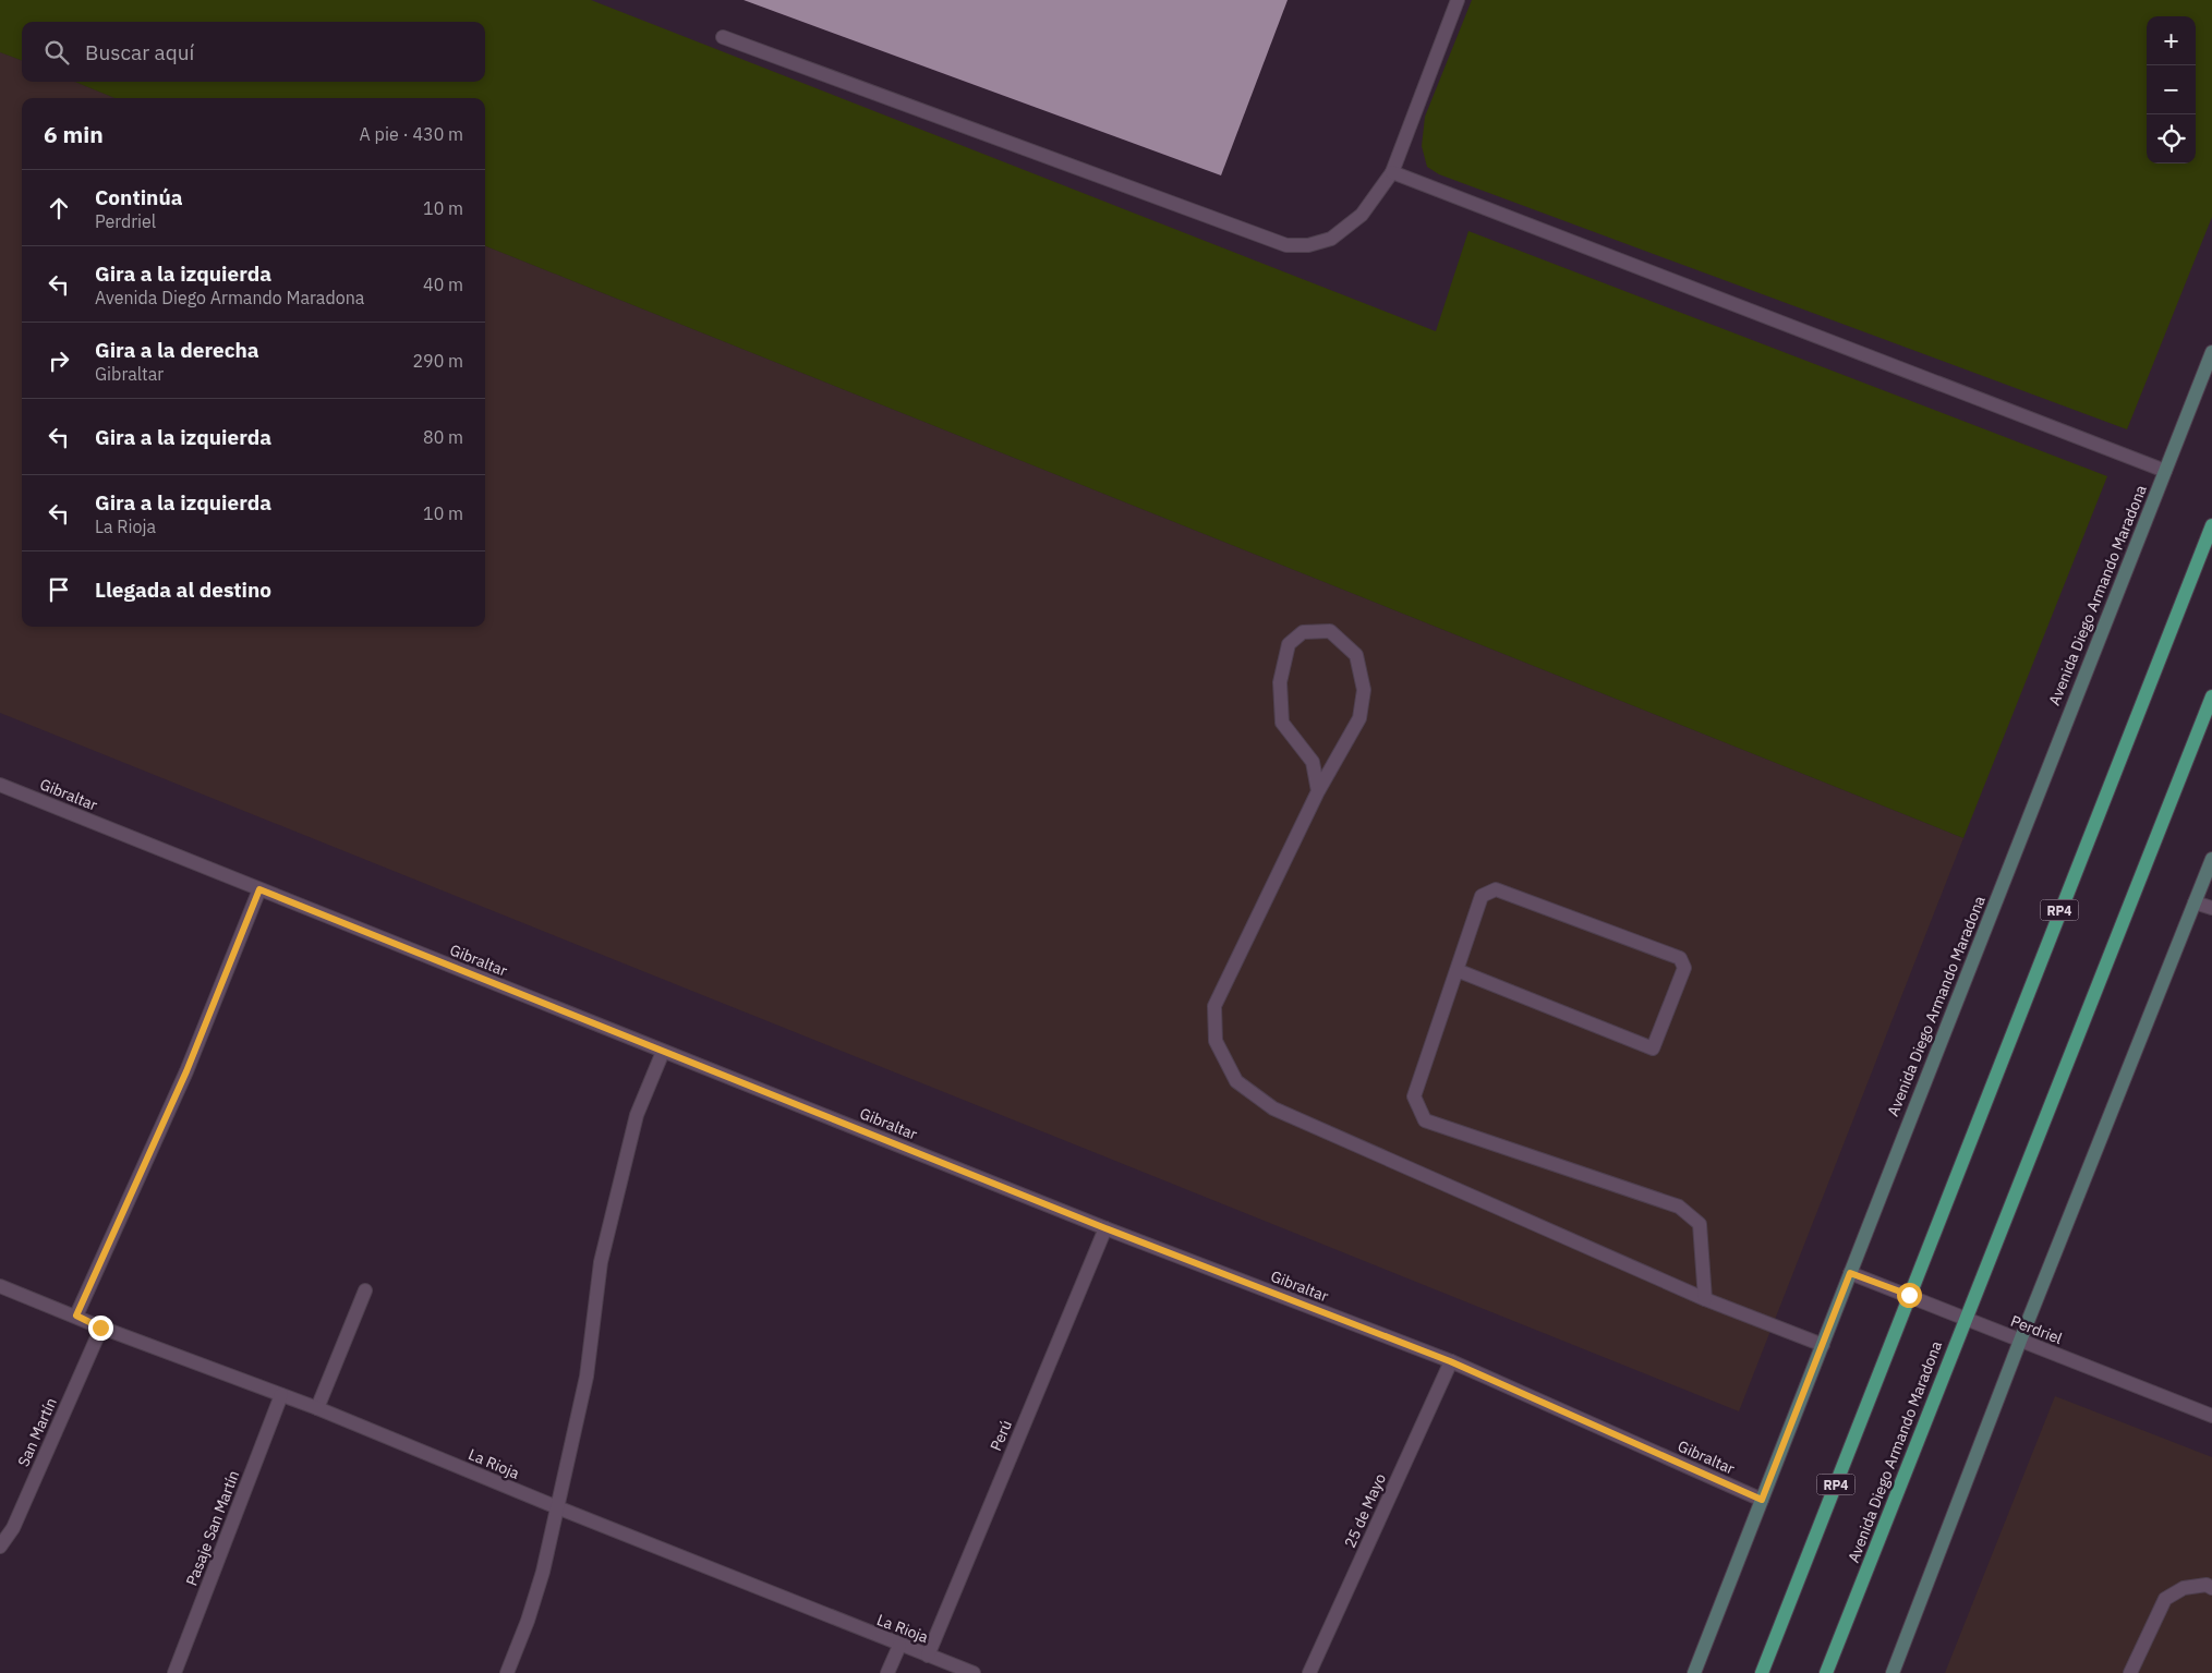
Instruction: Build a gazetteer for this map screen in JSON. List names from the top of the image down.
{
  "streets": {
    "main road": ["Avenida Diego Armando Maradona", "RP4"],
    "street": [
      "Gibraltar",
      "Perdriel",
      "San Martín",
      "Perú",
      "La Rioja",
      "25 de Mayo",
      "Pasaje San Martín"
    ]
  },
  "crossings": [
    ["Avenida Diego Armando Maradona", "Gibraltar"],
    ["Avenida Diego Armando Maradona", "Perdriel"],
    ["Gibraltar", "Perú"],
    ["Gibraltar", "25 de Mayo"],
    ["RP4", "Perdriel"],
    ["San Martín", "La Rioja"],
    ["Perú", "La Rioja"],
    ["La Rioja", "Pasaje San Martín"]
  ],
  "page": {
    "map_buttons": ["+", "−"],
    "search": "Buscar aquí",
    "heading": ["6 min", "A pie · 430 m"],
    "list": [
      ["Continúa", "Perdriel", "10 m"],
      ["Gira a la izquierda", "Avenida Diego Armando Maradona", "40 m"],
      ["Gira a la derecha", "Gibraltar", "290 m"],
      ["Gira a la izquierda", "80 m"],
      ["Gira a la izquierda", "La Rioja", "10 m"],
      "Llegada al destino"
    ]
  }
}
